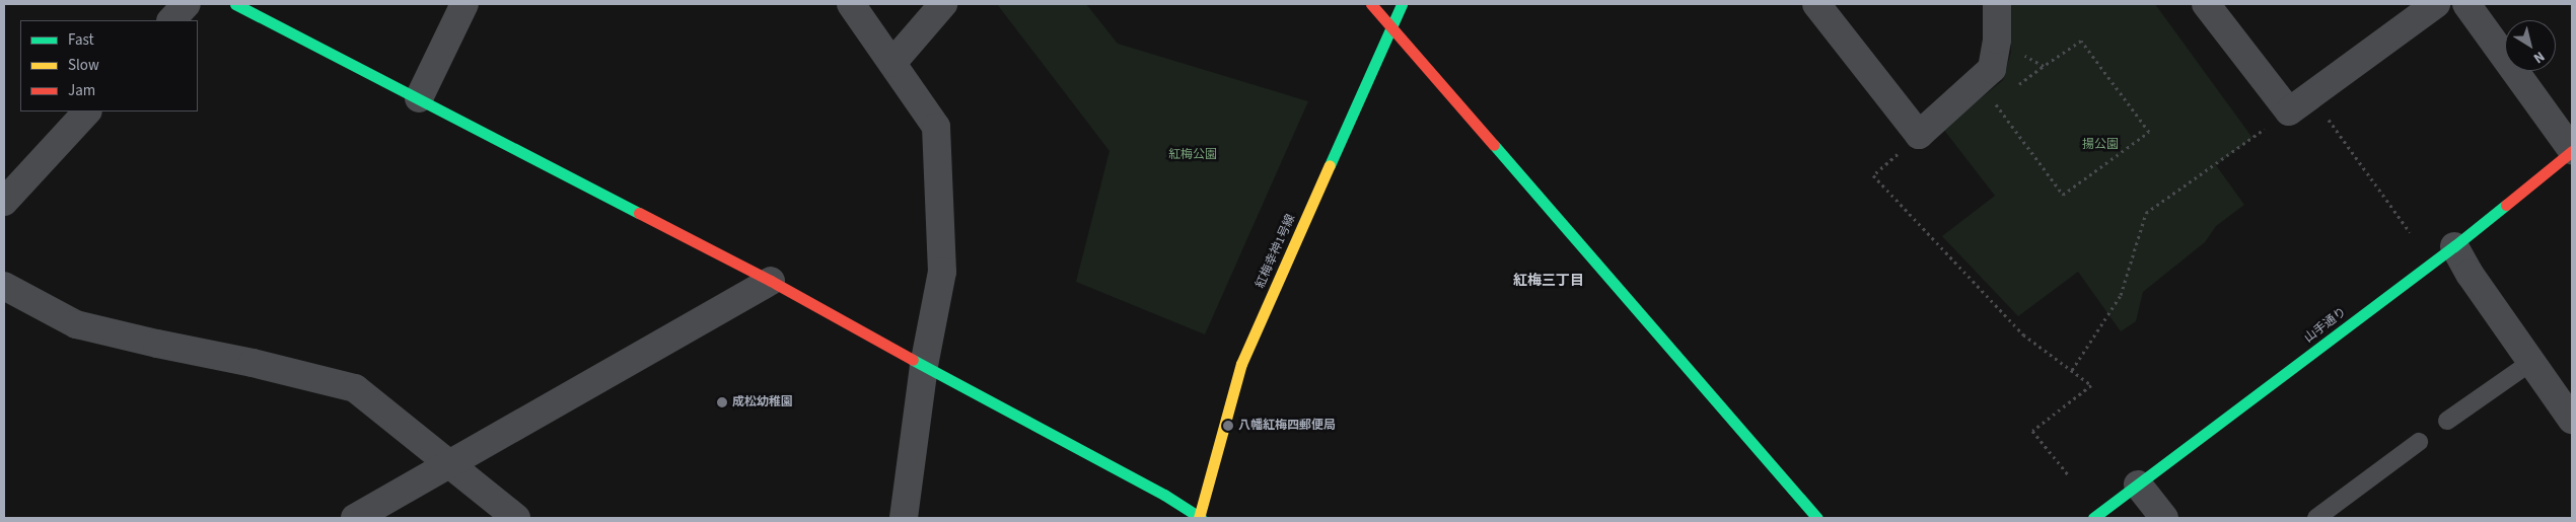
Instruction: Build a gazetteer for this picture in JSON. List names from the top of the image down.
{
  "streets": {
    "street": ["紅梅幸神1号線", "山手通り"]
  },
  "districts": ["紅梅三丁目"],
  "parks": ["揚公園", "紅梅公園"],
  "places": ["成松幼稚園", "八幡紅梅四郵便局"],
  "legend": ["Fast", "Slow", "Jam"],
  "north": "bottom right"
}
